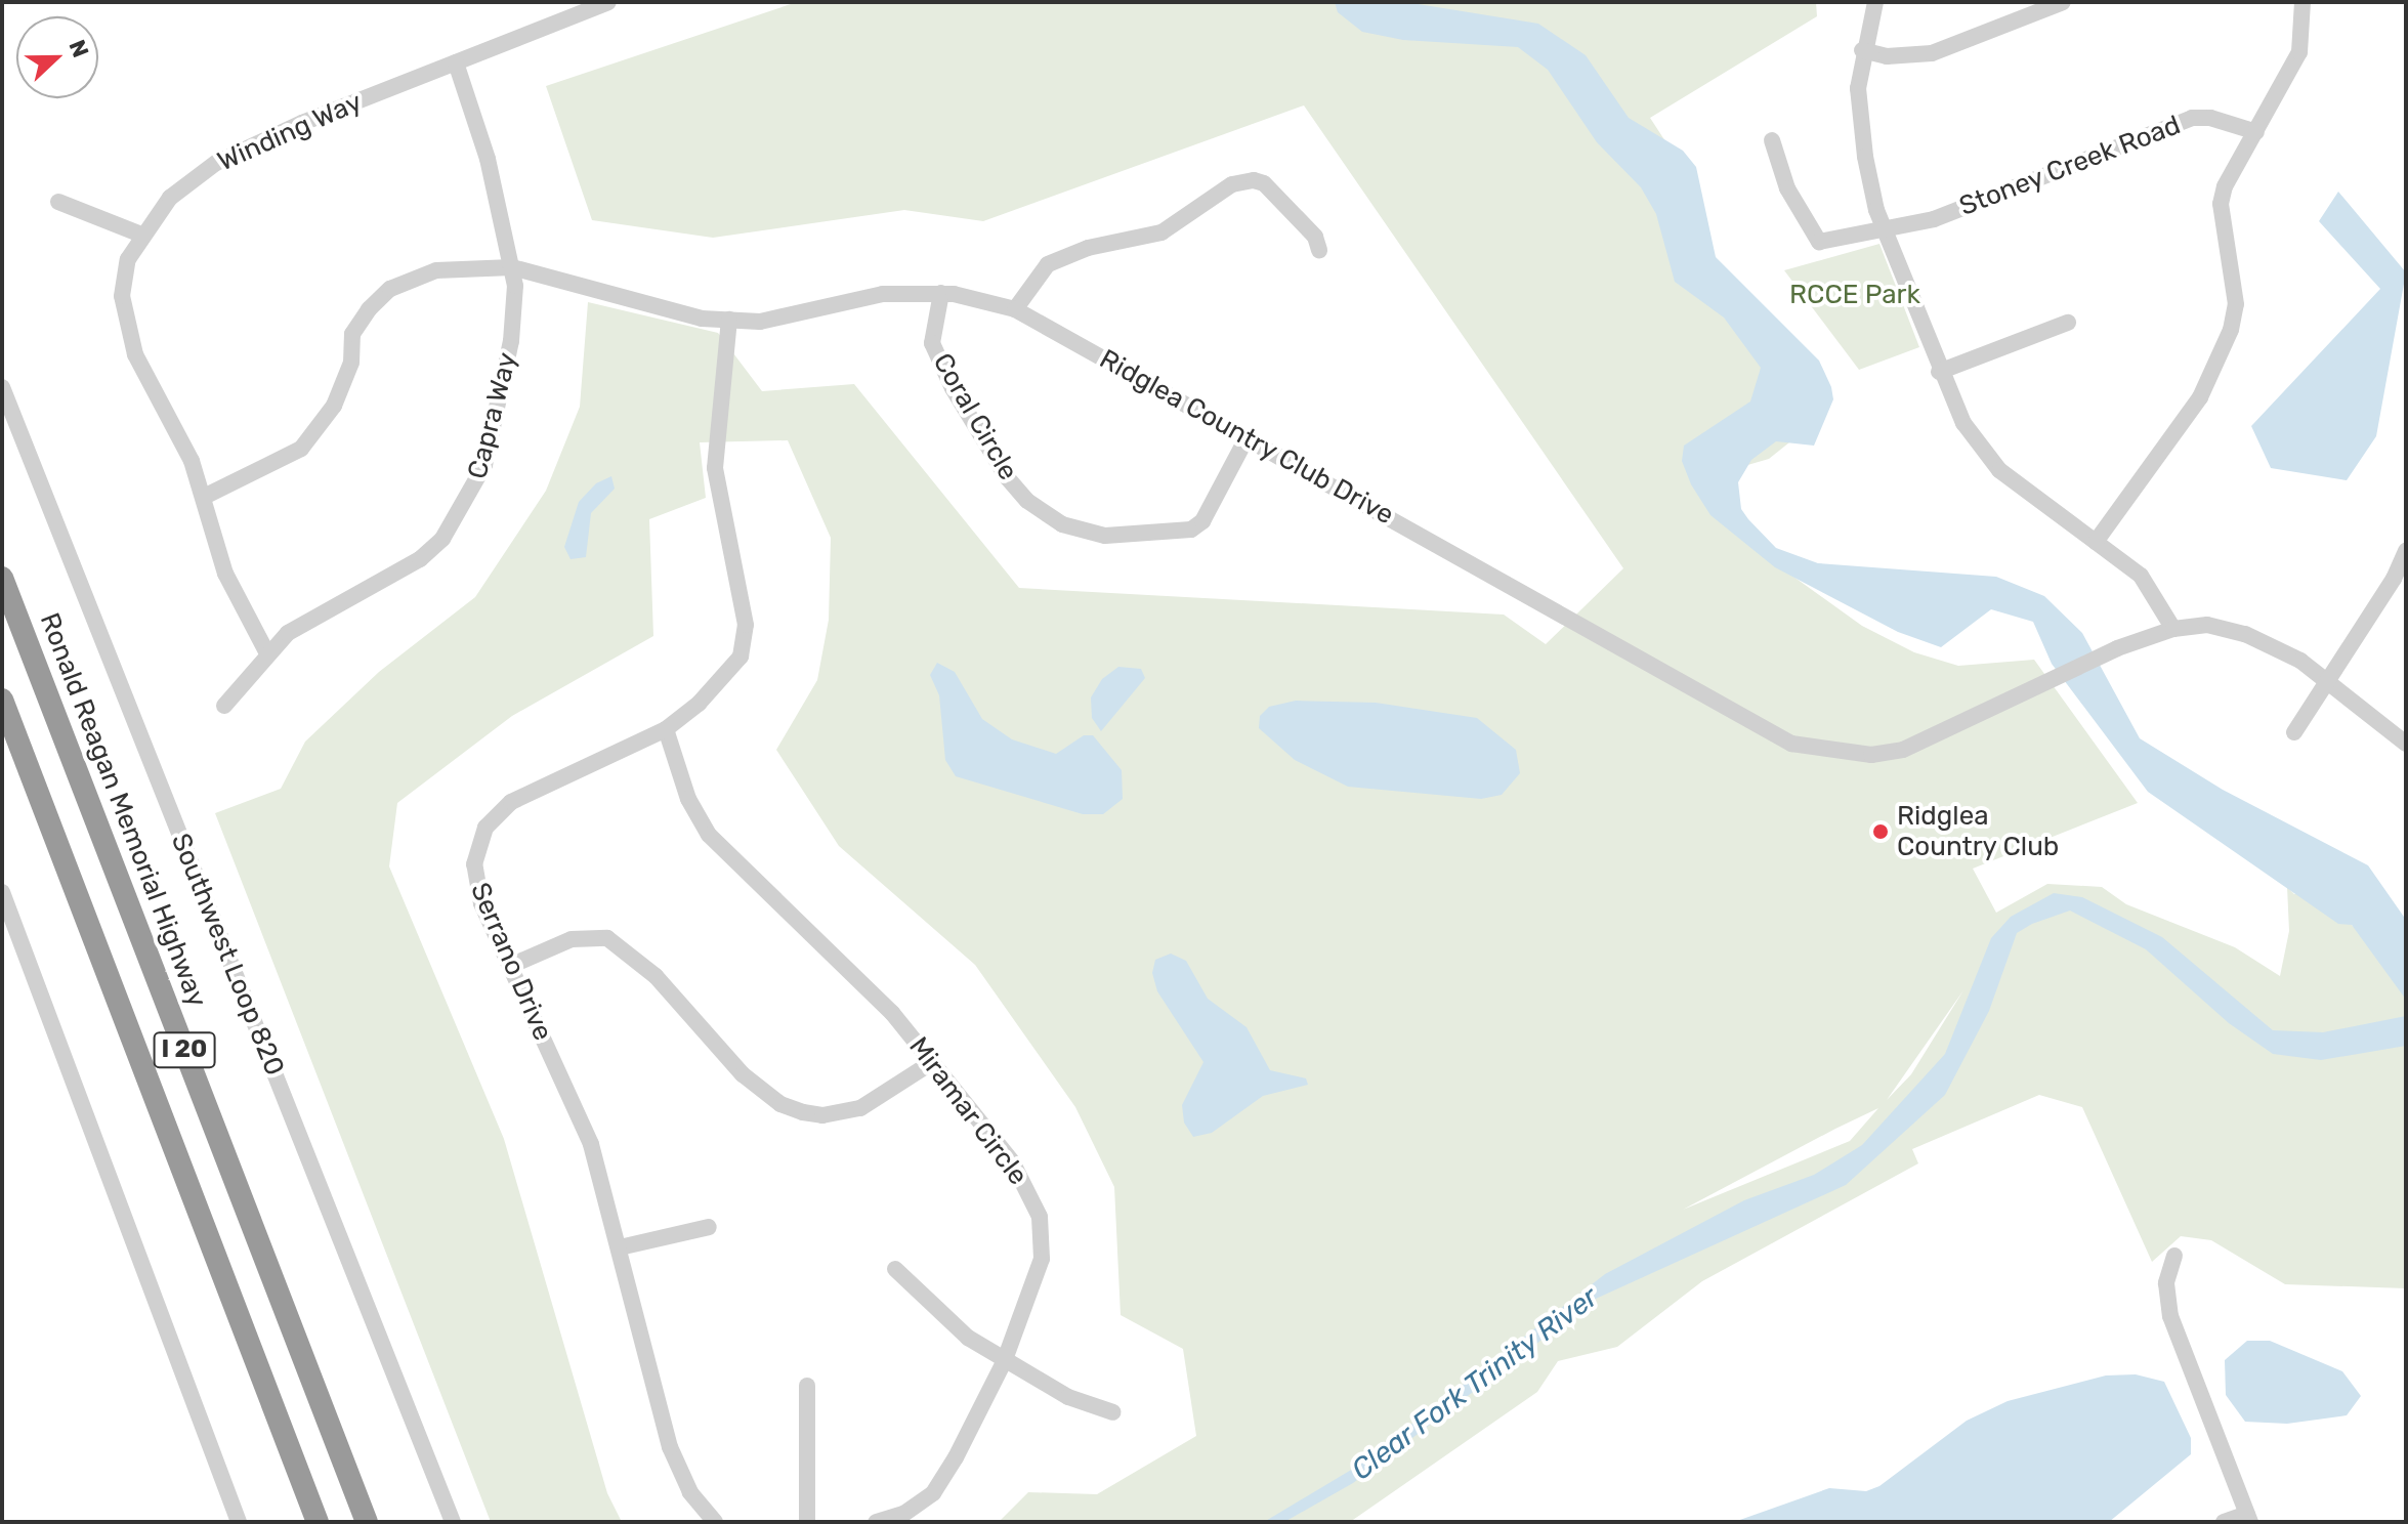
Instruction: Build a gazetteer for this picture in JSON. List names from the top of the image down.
{
  "streets": {
    "highway": ["Ronald Reagan Memorial Highway", "I 20"],
    "street": [
      "Winding Way",
      "Stoney Creek Road",
      "Capra Way",
      "Coral Circle",
      "Ridglea Country Club Drive",
      "Southwest Loop 820",
      "Serrano Drive",
      "Miramar Circle"
    ]
  },
  "crossings": [
    ["Winding Way", "Capra Way"],
    ["Winding Way", "Ridglea Country Club Drive"],
    ["Capra Way", "Ridglea Country Club Drive"],
    ["Coral Circle", "Ridglea Country Club Drive"],
    ["Ridglea Country Club Drive", "Serrano Drive"],
    ["Serrano Drive", "Miramar Circle"]
  ],
  "water": ["Clear Fork Trinity River"],
  "parks": ["RCCE Park"],
  "places": ["Ridglea Country Club"],
  "north": "right"
}
